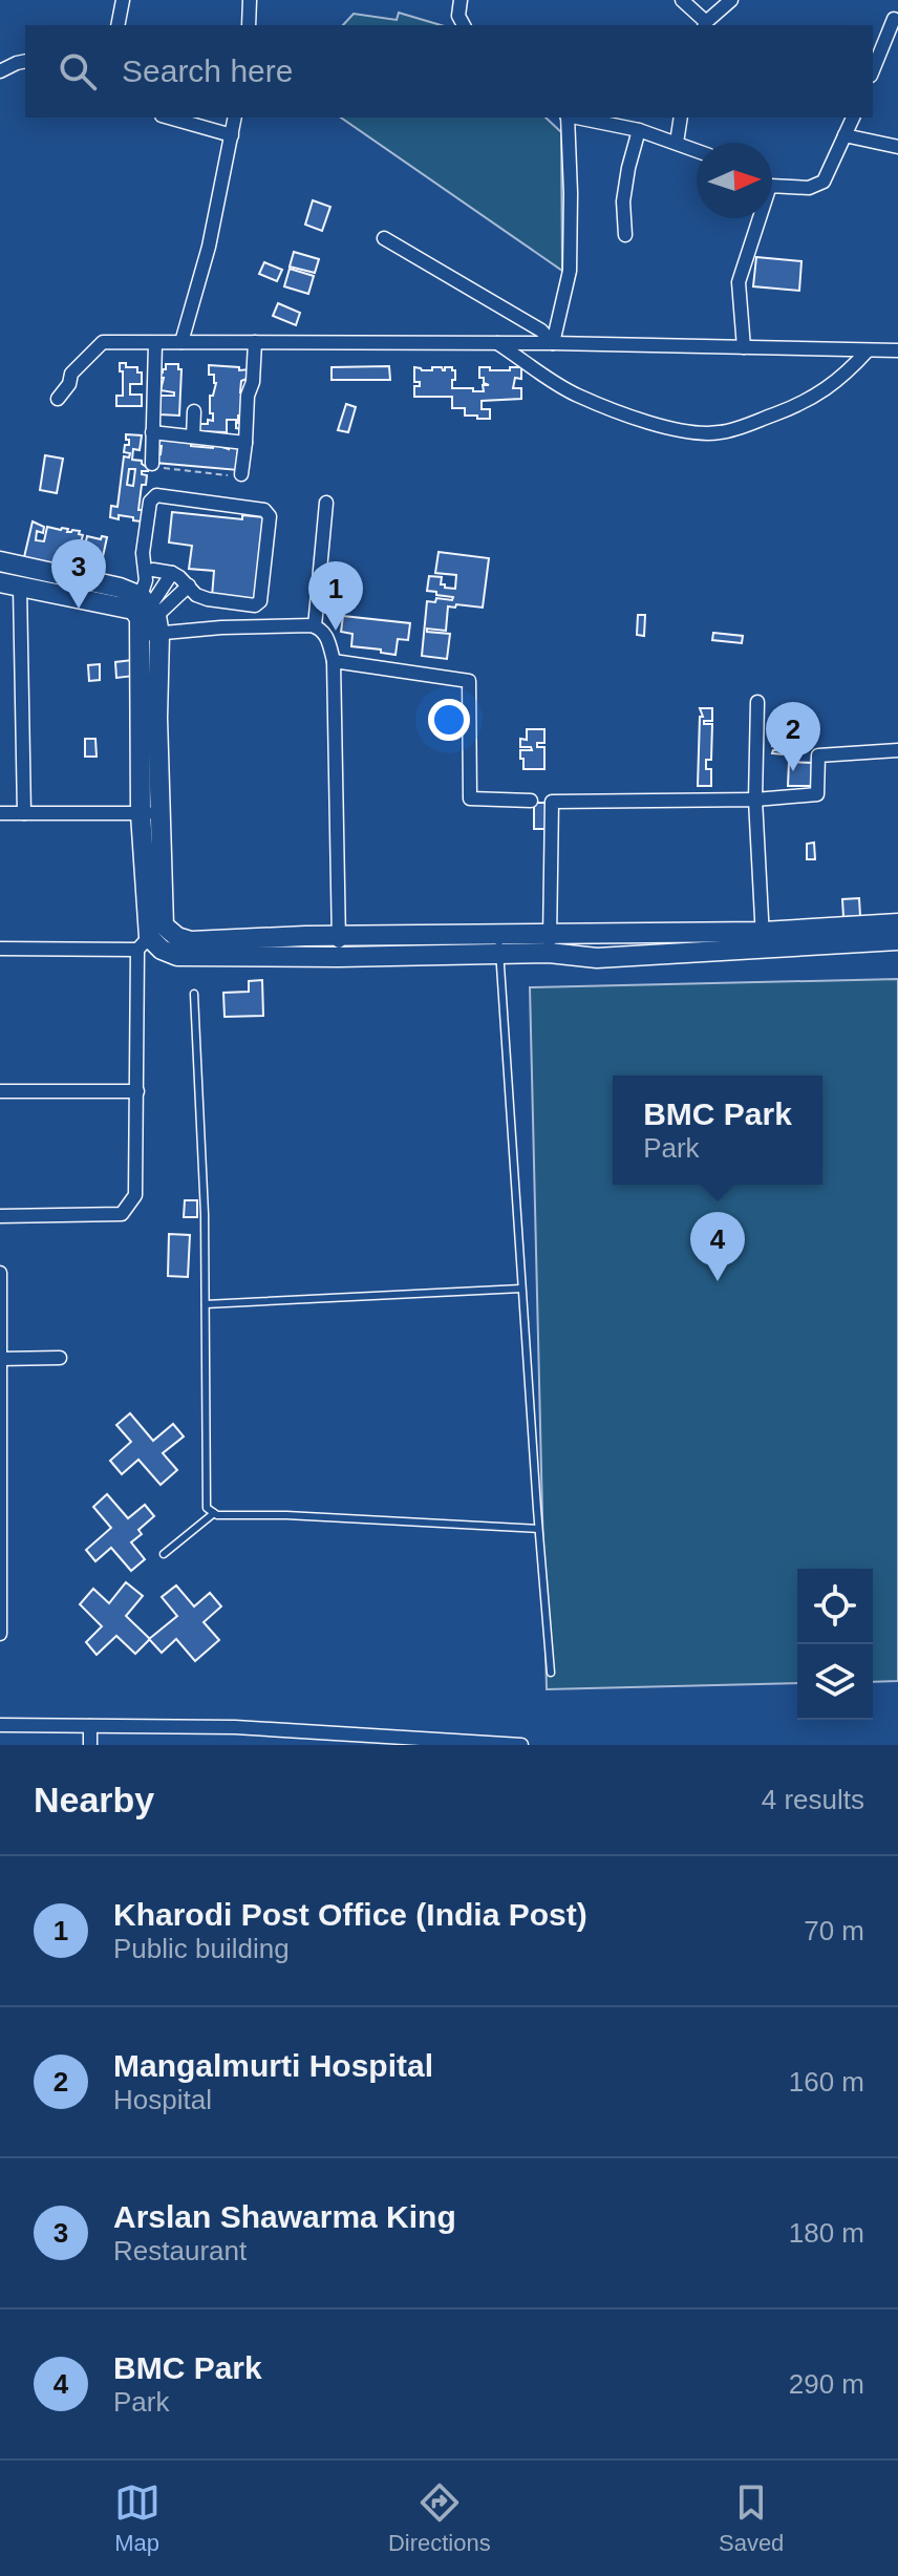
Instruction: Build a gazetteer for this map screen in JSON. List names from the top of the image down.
{
  "north": "right",
  "page": {
    "search": "Search here",
    "pins": [
      "3",
      "1",
      "2",
      "4"
    ],
    "popup": ["BMC Park", "Park"],
    "heading": ["Nearby", "4 results"],
    "list": [
      {
        "mark": "1",
        "name": "Kharodi Post Office (India Post)",
        "note": "Public building",
        "value": "70 m"
      },
      {
        "mark": "2",
        "name": "Mangalmurti Hospital",
        "note": "Hospital",
        "value": "160 m"
      },
      {
        "mark": "3",
        "name": "Arslan Shawarma King",
        "note": "Restaurant",
        "value": "180 m"
      },
      {
        "mark": "4",
        "name": "BMC Park",
        "note": "Park",
        "value": "290 m"
      }
    ],
    "nav": ["Map", "Directions", "Saved"]
  }
}
